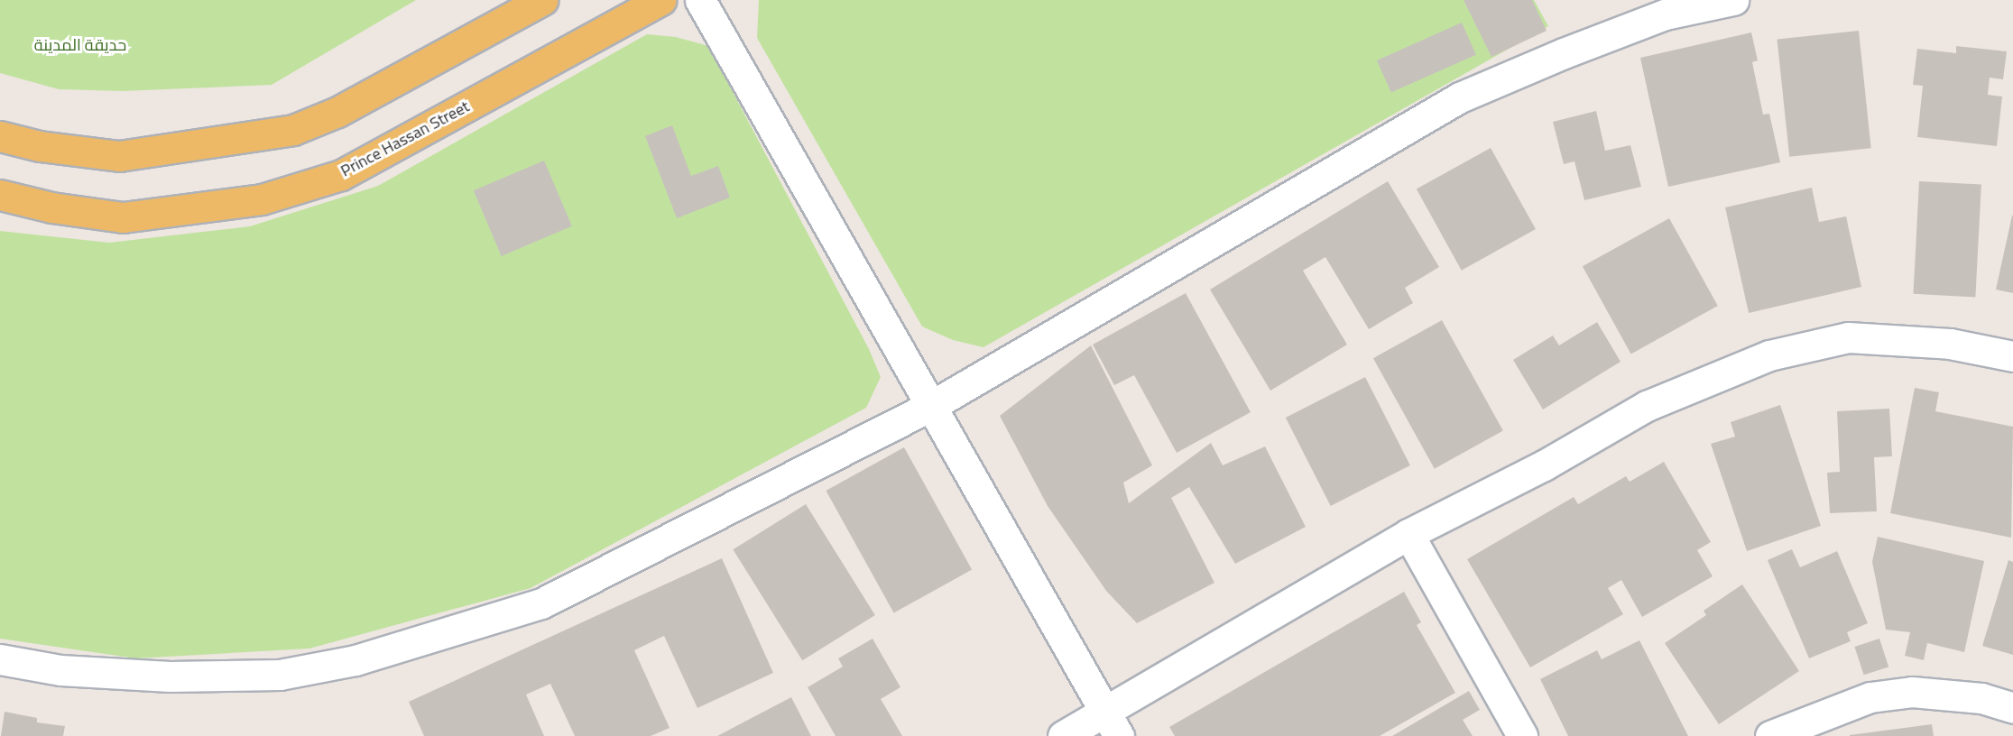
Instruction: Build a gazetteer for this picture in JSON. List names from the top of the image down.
{
  "streets": {
    "main road": ["Prince Hassan Street"]
  },
  "parks": ["حديقة المدينة"]
}
